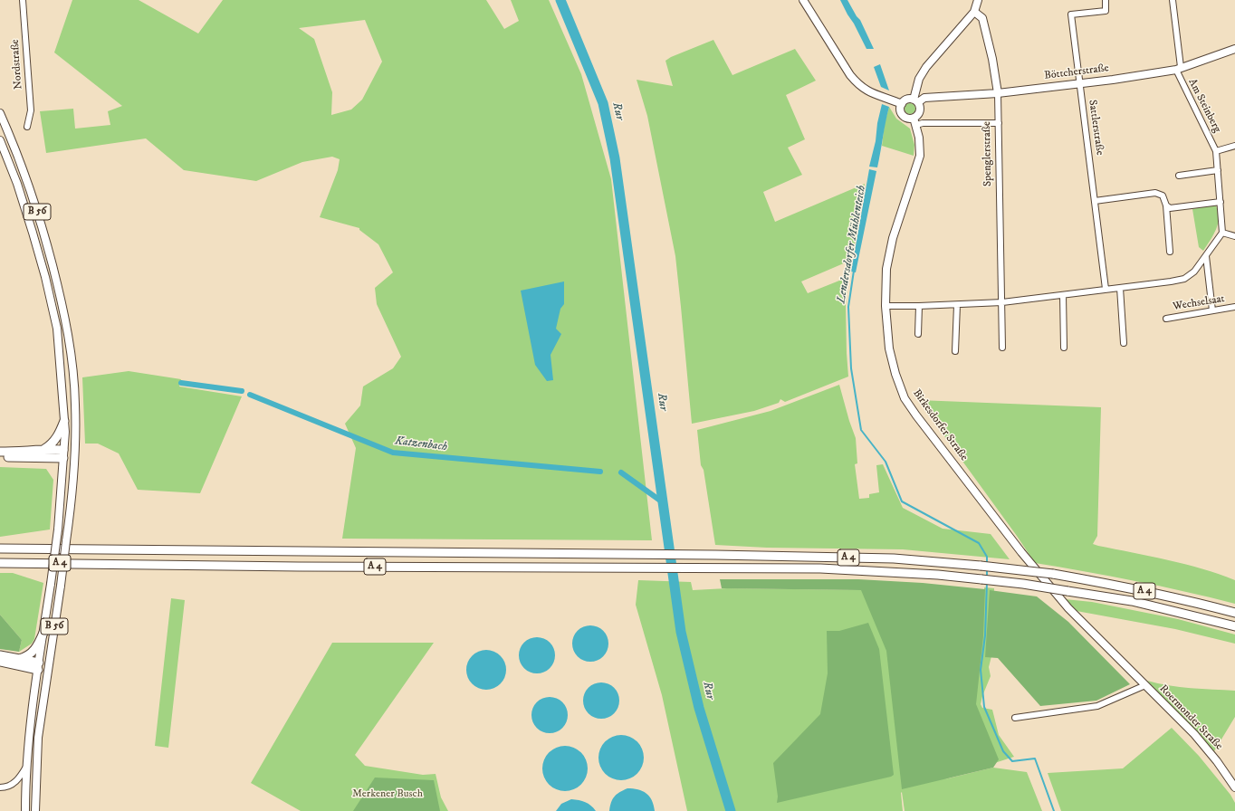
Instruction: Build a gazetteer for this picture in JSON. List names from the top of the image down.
{
  "streets": {
    "highway": ["A 4"],
    "main road": [
      "Böttcherstraße",
      "Spenglerstraße",
      "B 56",
      "Birkesdorfer Straße",
      "Roermonder Straße"
    ],
    "street": [
      "Nordstraße",
      "Am Steinberg",
      "Sattlerstraße",
      "Wechselsaat"
    ]
  },
  "crossings": [
    ["Böttcherstraße", "Am Steinberg"],
    ["Böttcherstraße", "Sattlerstraße"],
    ["Böttcherstraße", "Spenglerstraße"],
    ["Böttcherstraße", "Birkesdorfer Straße"],
    ["Birkesdorfer Straße", "Roermonder Straße"]
  ],
  "water": ["Rur", "Lendersdorfer Mühlenteich", "Katzenbach"],
  "parks": ["Merkener Busch"]
}
